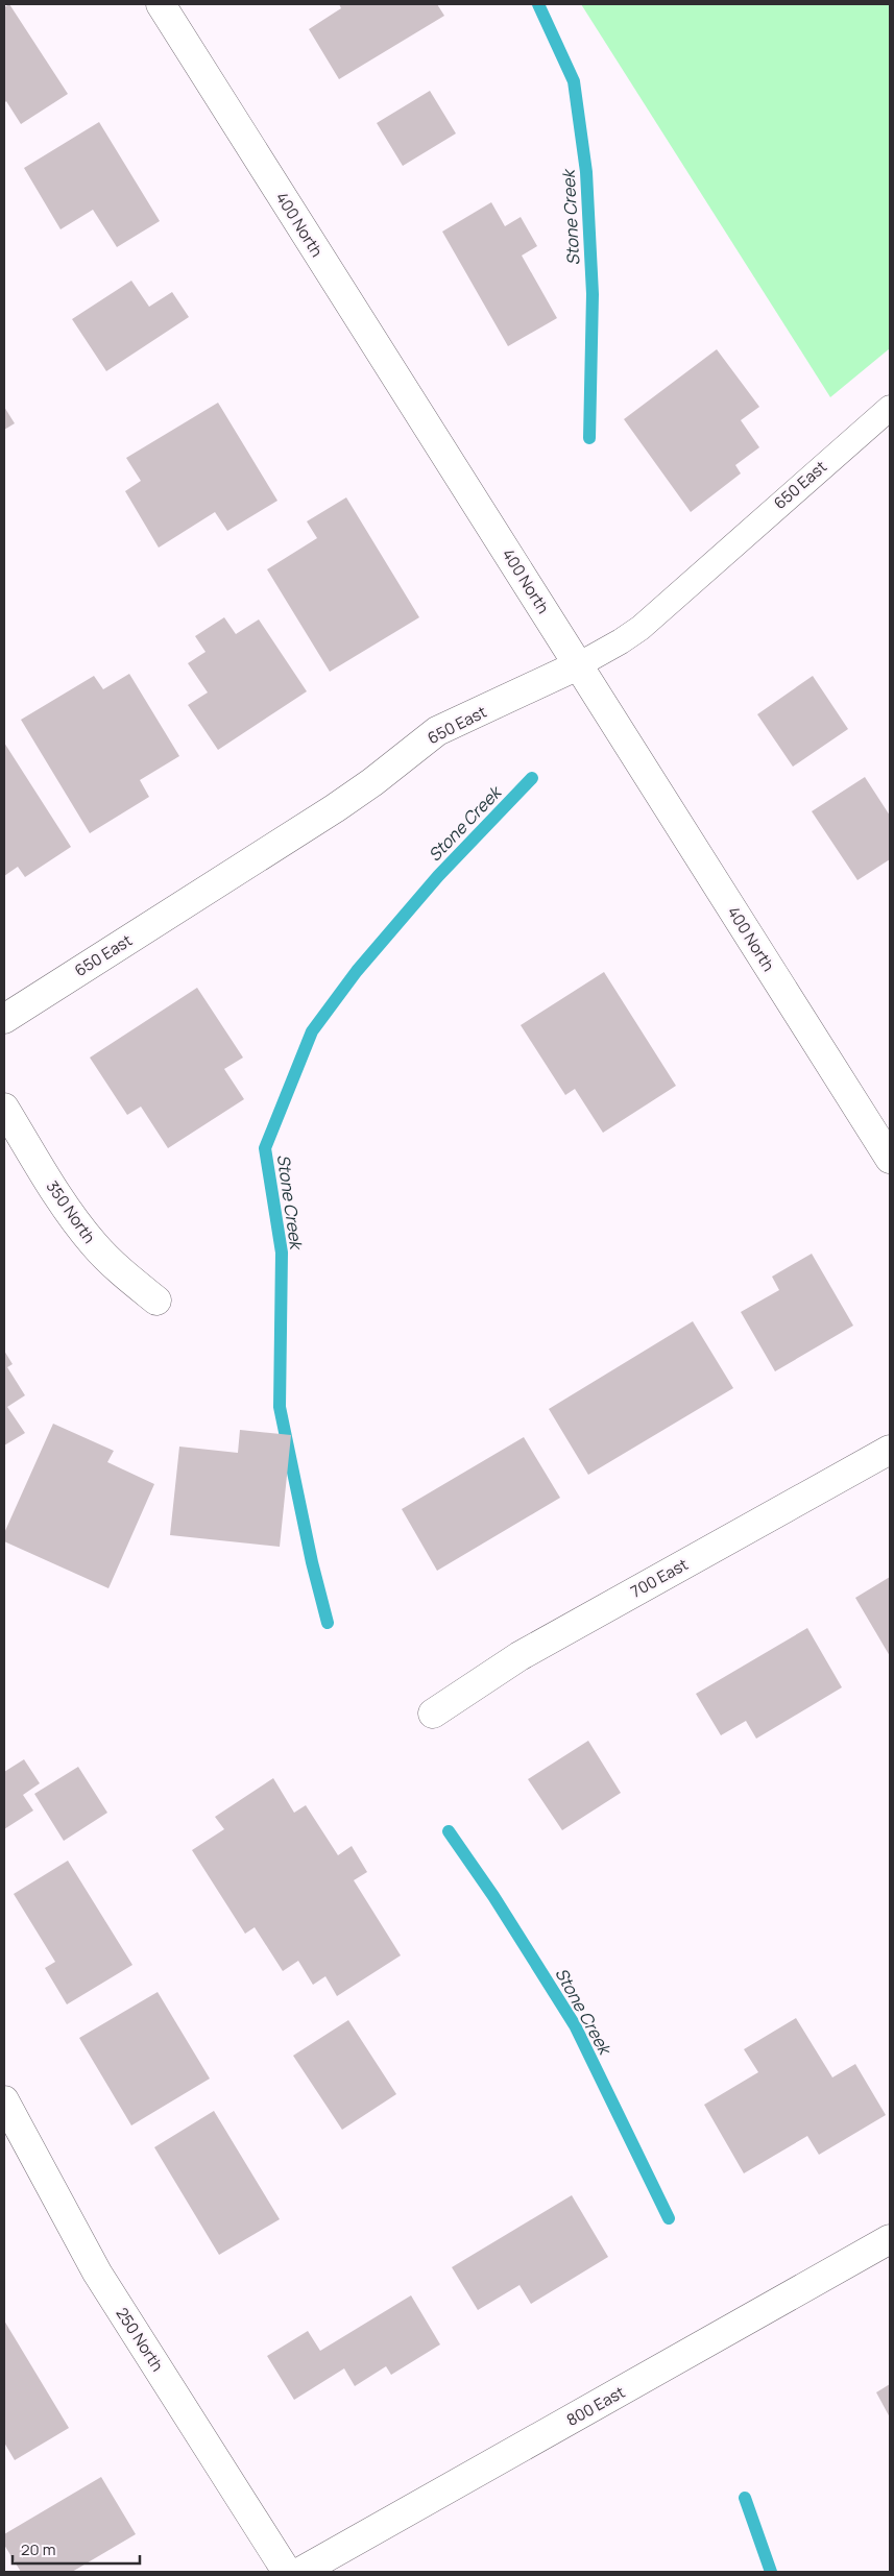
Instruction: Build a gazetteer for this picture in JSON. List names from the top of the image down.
{
  "streets": {
    "street": [
      "400 North",
      "650 East",
      "350 North",
      "700 East",
      "250 North",
      "800 East"
    ]
  },
  "crossings": [
    ["400 North", "650 East"]
  ],
  "water": ["Stone Creek"],
  "scale_bar": "20 m"
}
